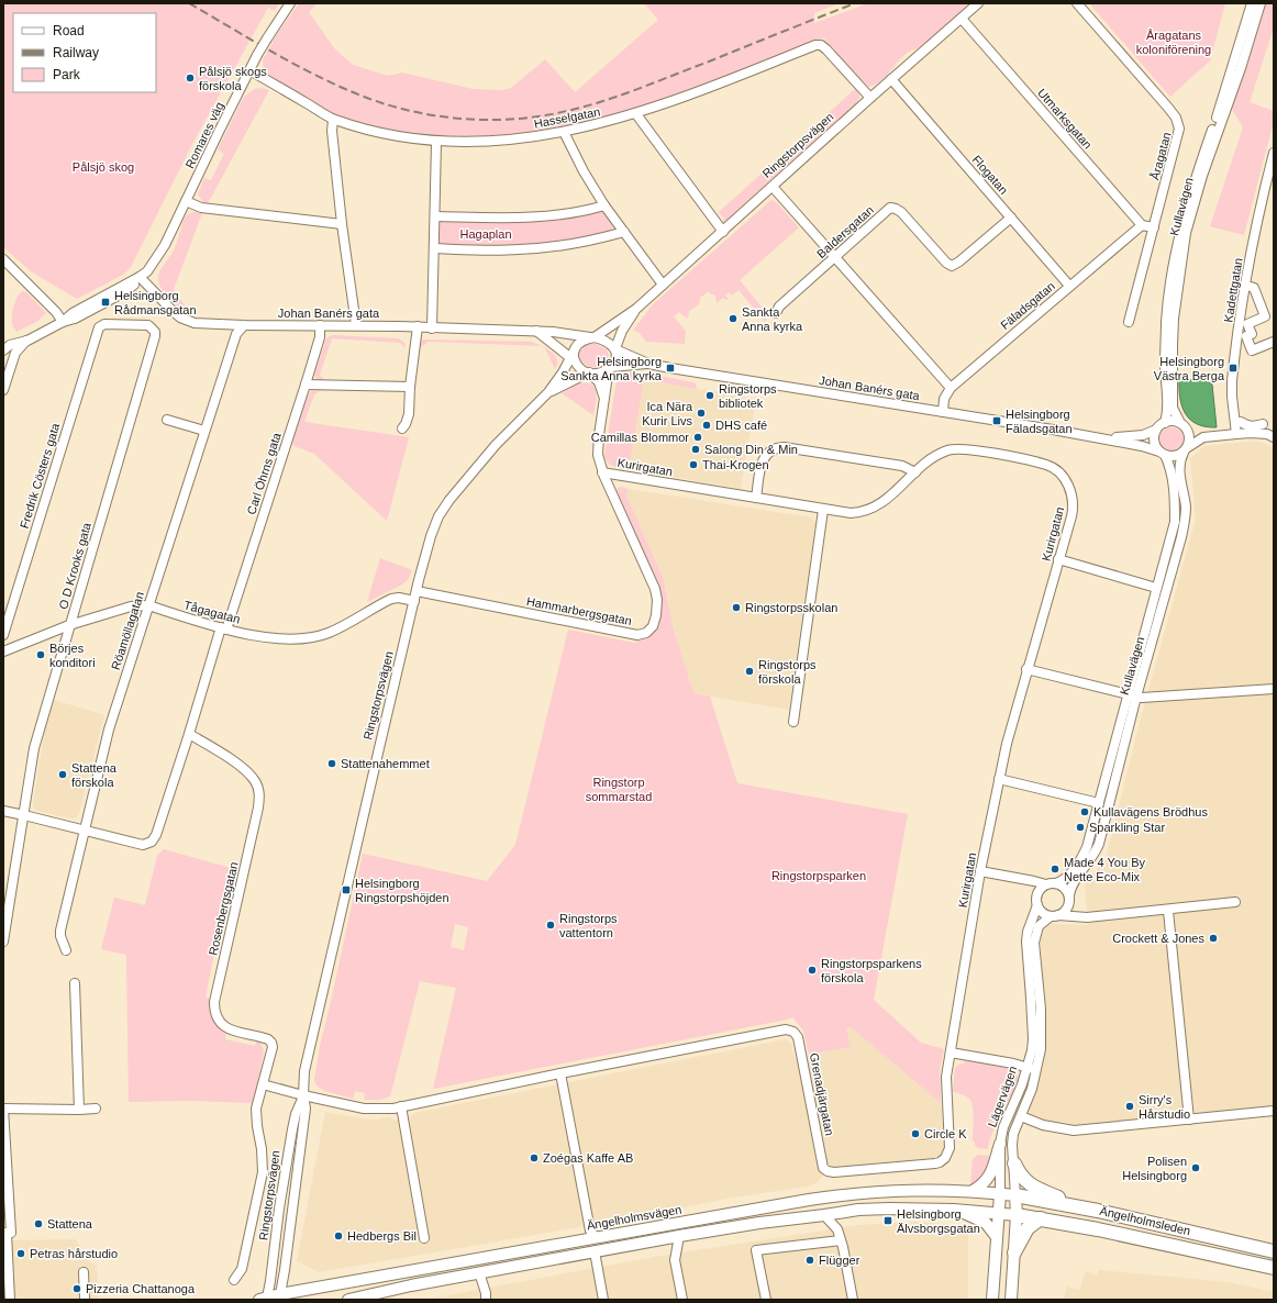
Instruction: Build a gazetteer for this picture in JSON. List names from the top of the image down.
{
  "streets": {
    "highway": ["Ängelholmsleden"],
    "main road": ["Lägervägen", "Ängelholmsvägen"],
    "street": [
      "Hasselgatan",
      "Utmarksgatan",
      "Romares väg",
      "Ringstorpsvägen",
      "Åragatan",
      "Flogatan",
      "Kullavägen",
      "Baldersgatan",
      "Kadettgatan",
      "Fäladsgatan",
      "Johan Banérs gata",
      "Kurirgatan",
      "Carl Öhrns gata",
      "Fredrik Cösters gata",
      "O D Krooks gata",
      "Hammarbergsgatan",
      "Tågagatan",
      "Röamöllagatan",
      "Rosenbergsgatan",
      "Grenadjärgatan"
    ]
  },
  "crossings": [
    ["Hasselgatan", "Romares väg"],
    ["Hasselgatan", "Ringstorpsvägen"],
    ["Utmarksgatan", "Ringstorpsvägen"],
    ["Utmarksgatan", "Fäladsgatan"],
    ["Romares väg", "Johan Banérs gata"],
    ["Ringstorpsvägen", "Flogatan"],
    ["Ringstorpsvägen", "Johan Banérs gata"],
    ["Ringstorpsvägen", "Hammarbergsgatan"],
    ["Ringstorpsvägen", "Tågagatan"],
    ["Ringstorpsvägen", "Grenadjärgatan"],
    ["Ringstorpsvägen", "Ängelholmsvägen"],
    ["Flogatan", "Baldersgatan"],
    ["Flogatan", "Fäladsgatan"],
    ["Kullavägen", "Johan Banérs gata"],
    ["Fäladsgatan", "Johan Banérs gata"],
    ["Johan Banérs gata", "Carl Öhrns gata"],
    ["Johan Banérs gata", "Hammarbergsgatan"],
    ["Johan Banérs gata", "Röamöllagatan"],
    ["Kurirgatan", "Hammarbergsgatan"],
    ["Kurirgatan", "Grenadjärgatan"],
    ["Carl Öhrns gata", "Tågagatan"],
    ["Carl Öhrns gata", "Röamöllagatan"],
    ["Carl Öhrns gata", "Rosenbergsgatan"],
    ["Fredrik Cösters gata", "O D Krooks gata"],
    ["O D Krooks gata", "Tågagatan"],
    ["Tågagatan", "Röamöllagatan"],
    ["Lägervägen", "Ängelholmsvägen"],
    ["Lägervägen", "Ängelholmsleden"],
    ["Ängelholmsvägen", "Ängelholmsleden"]
  ],
  "parks": [
    "Åragatans koloniförening",
    "Pålsjö skog",
    "Hagaplan",
    "Ringstorp sommarstad",
    "Ringstorpsparken"
  ],
  "places": {
    "other": [
      "Pålsjö skogs förskola",
      "Sankta Anna kyrka",
      "Ringstorps bibliotek",
      "Ica Nära Kurir Livs",
      "DHS café",
      "Camillas Blommor",
      "Salong Din & Min",
      "Thai-Krogen",
      "Ringstorpsskolan",
      "Börjes konditori",
      "Ringstorps förskola",
      "Stattenahemmet",
      "Stattena förskola",
      "Kullavägens Brödhus",
      "Sparkling Star",
      "Made 4 You By Nette Eco-Mix",
      "Ringstorps vattentorn",
      "Crockett & Jones",
      "Ringstorpsparkens förskola",
      "Sirry's Hårstudio",
      "Circle K",
      "Zoégas Kaffe AB",
      "Polisen Helsingborg",
      "Stattena",
      "Hedbergs Bil",
      "Petras hårstudio",
      "Flügger",
      "Pizzeria Chattanoga"
    ],
    "transit": [
      "Helsingborg Rådmansgatan",
      "Helsingborg Sankta Anna kyrka",
      "Helsingborg Västra Berga",
      "Helsingborg Fäladsgatan",
      "Helsingborg Ringstorpshöjden",
      "Helsingborg Älvsborgsgatan"
    ]
  },
  "legend": ["Road", "Railway", "Park"]
}
